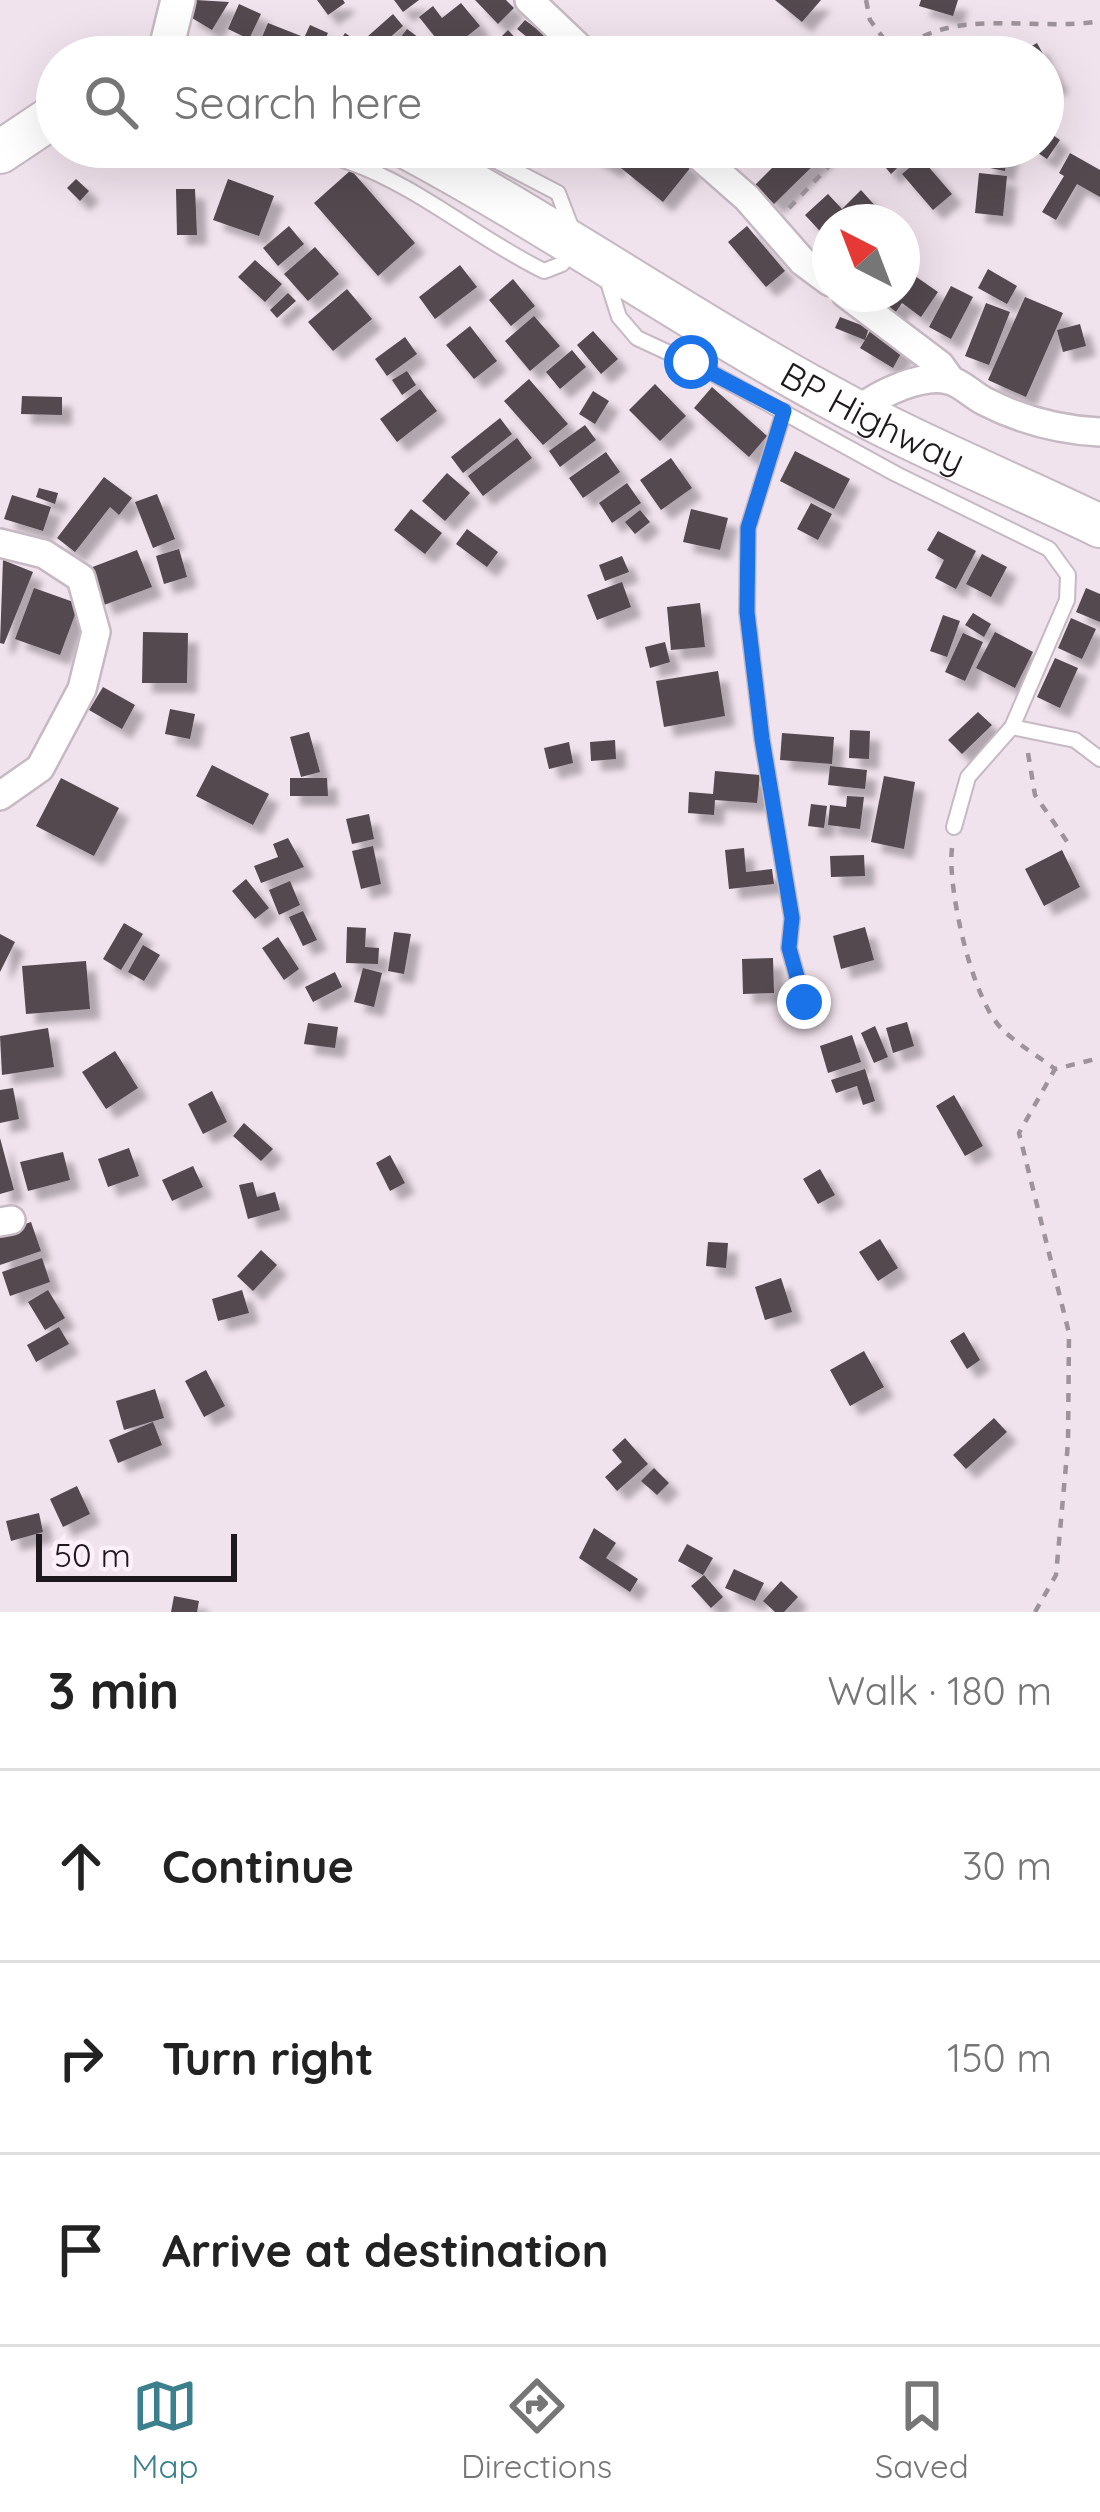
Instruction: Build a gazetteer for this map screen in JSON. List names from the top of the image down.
{
  "streets": {
    "highway": ["BP Highway"]
  },
  "scale_bar": "50 m",
  "north": "top left",
  "page": {
    "search": "Search here",
    "scale": "50 m",
    "heading": ["3 min", "Walk · 180 m"],
    "list": [
      ["Continue", "30 m"],
      ["Turn right", "150 m"],
      "Arrive at destination"
    ],
    "nav": ["Map", "Directions", "Saved"]
  }
}
